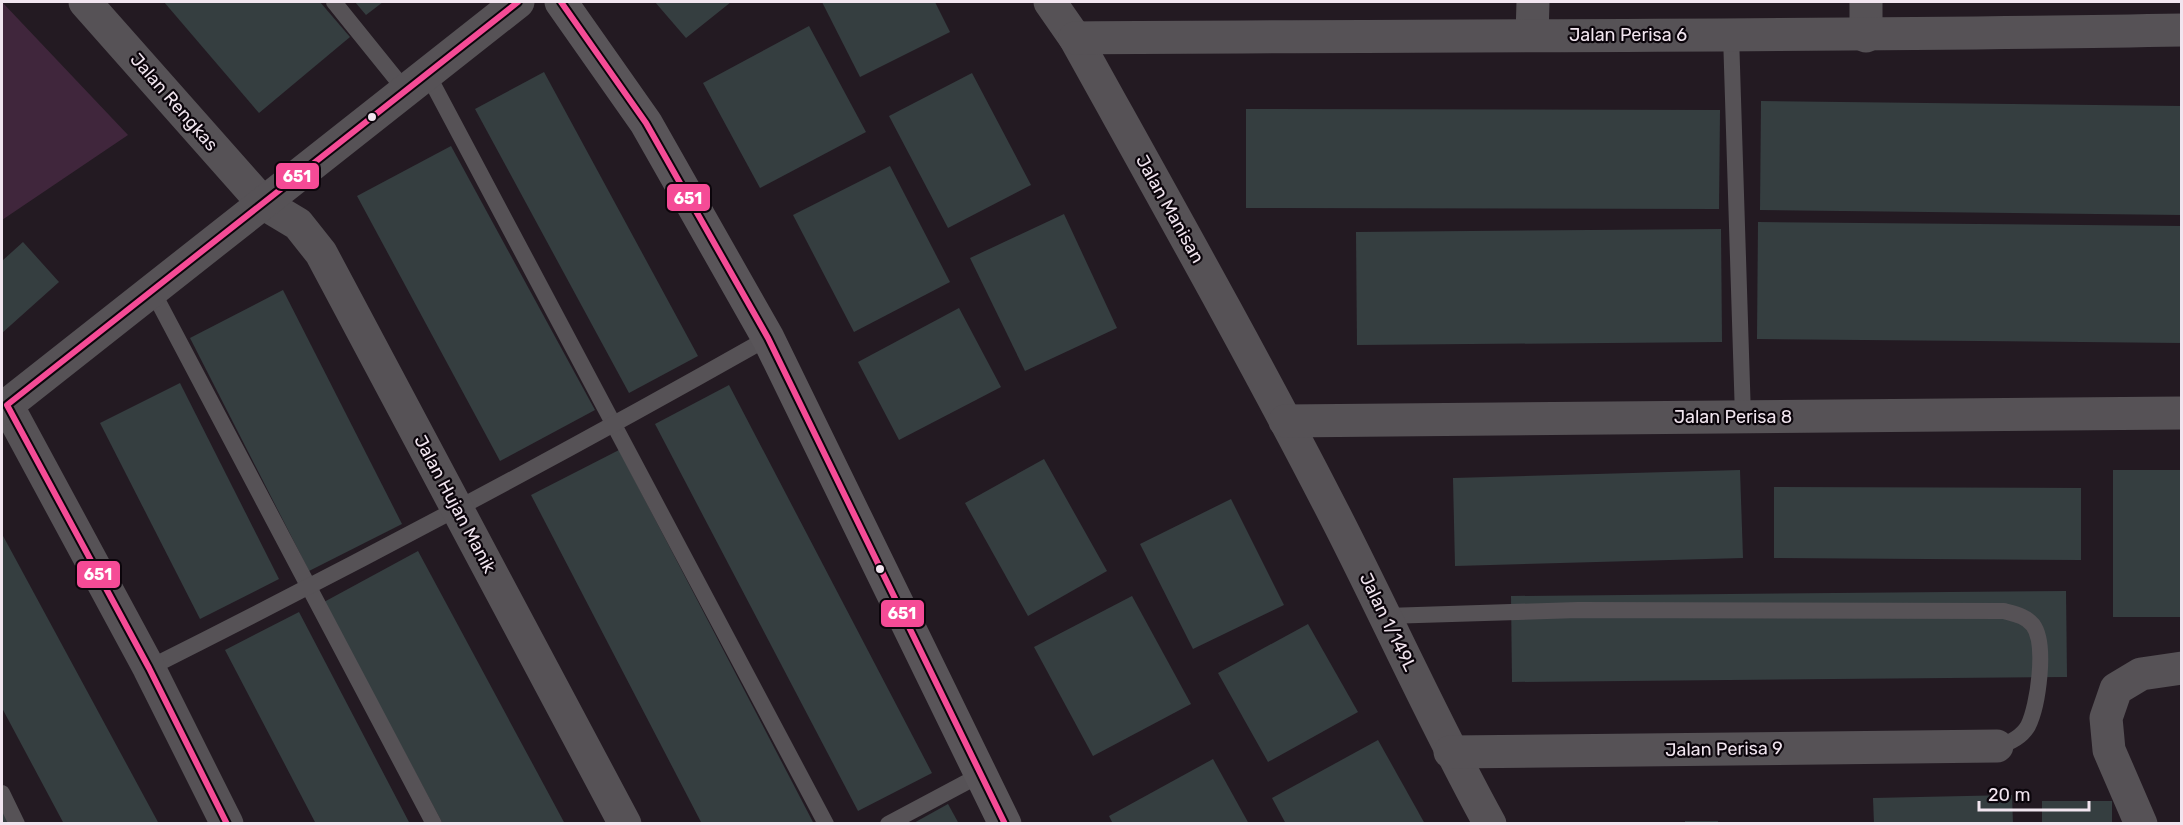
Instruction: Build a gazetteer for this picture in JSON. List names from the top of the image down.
{
  "streets": {
    "street": [
      "Jalan Perisa 6",
      "Jalan Rengkas",
      "Jalan Manisan",
      "Jalan Perisa 8",
      "Jalan Hujan Manik",
      "Jalan 1/149L",
      "Jalan Perisa 9"
    ]
  },
  "crossings": [
    ["Jalan Perisa 6", "Jalan Manisan"],
    ["Jalan Rengkas", "Jalan Hujan Manik"],
    ["Jalan Manisan", "Jalan Perisa 8"],
    ["Jalan Manisan", "Jalan 1/149L"],
    ["Jalan Perisa 8", "Jalan 1/149L"],
    ["Jalan 1/149L", "Jalan Perisa 9"]
  ],
  "lines": ["transit line 651"],
  "scale_bar": "20 m"
}
